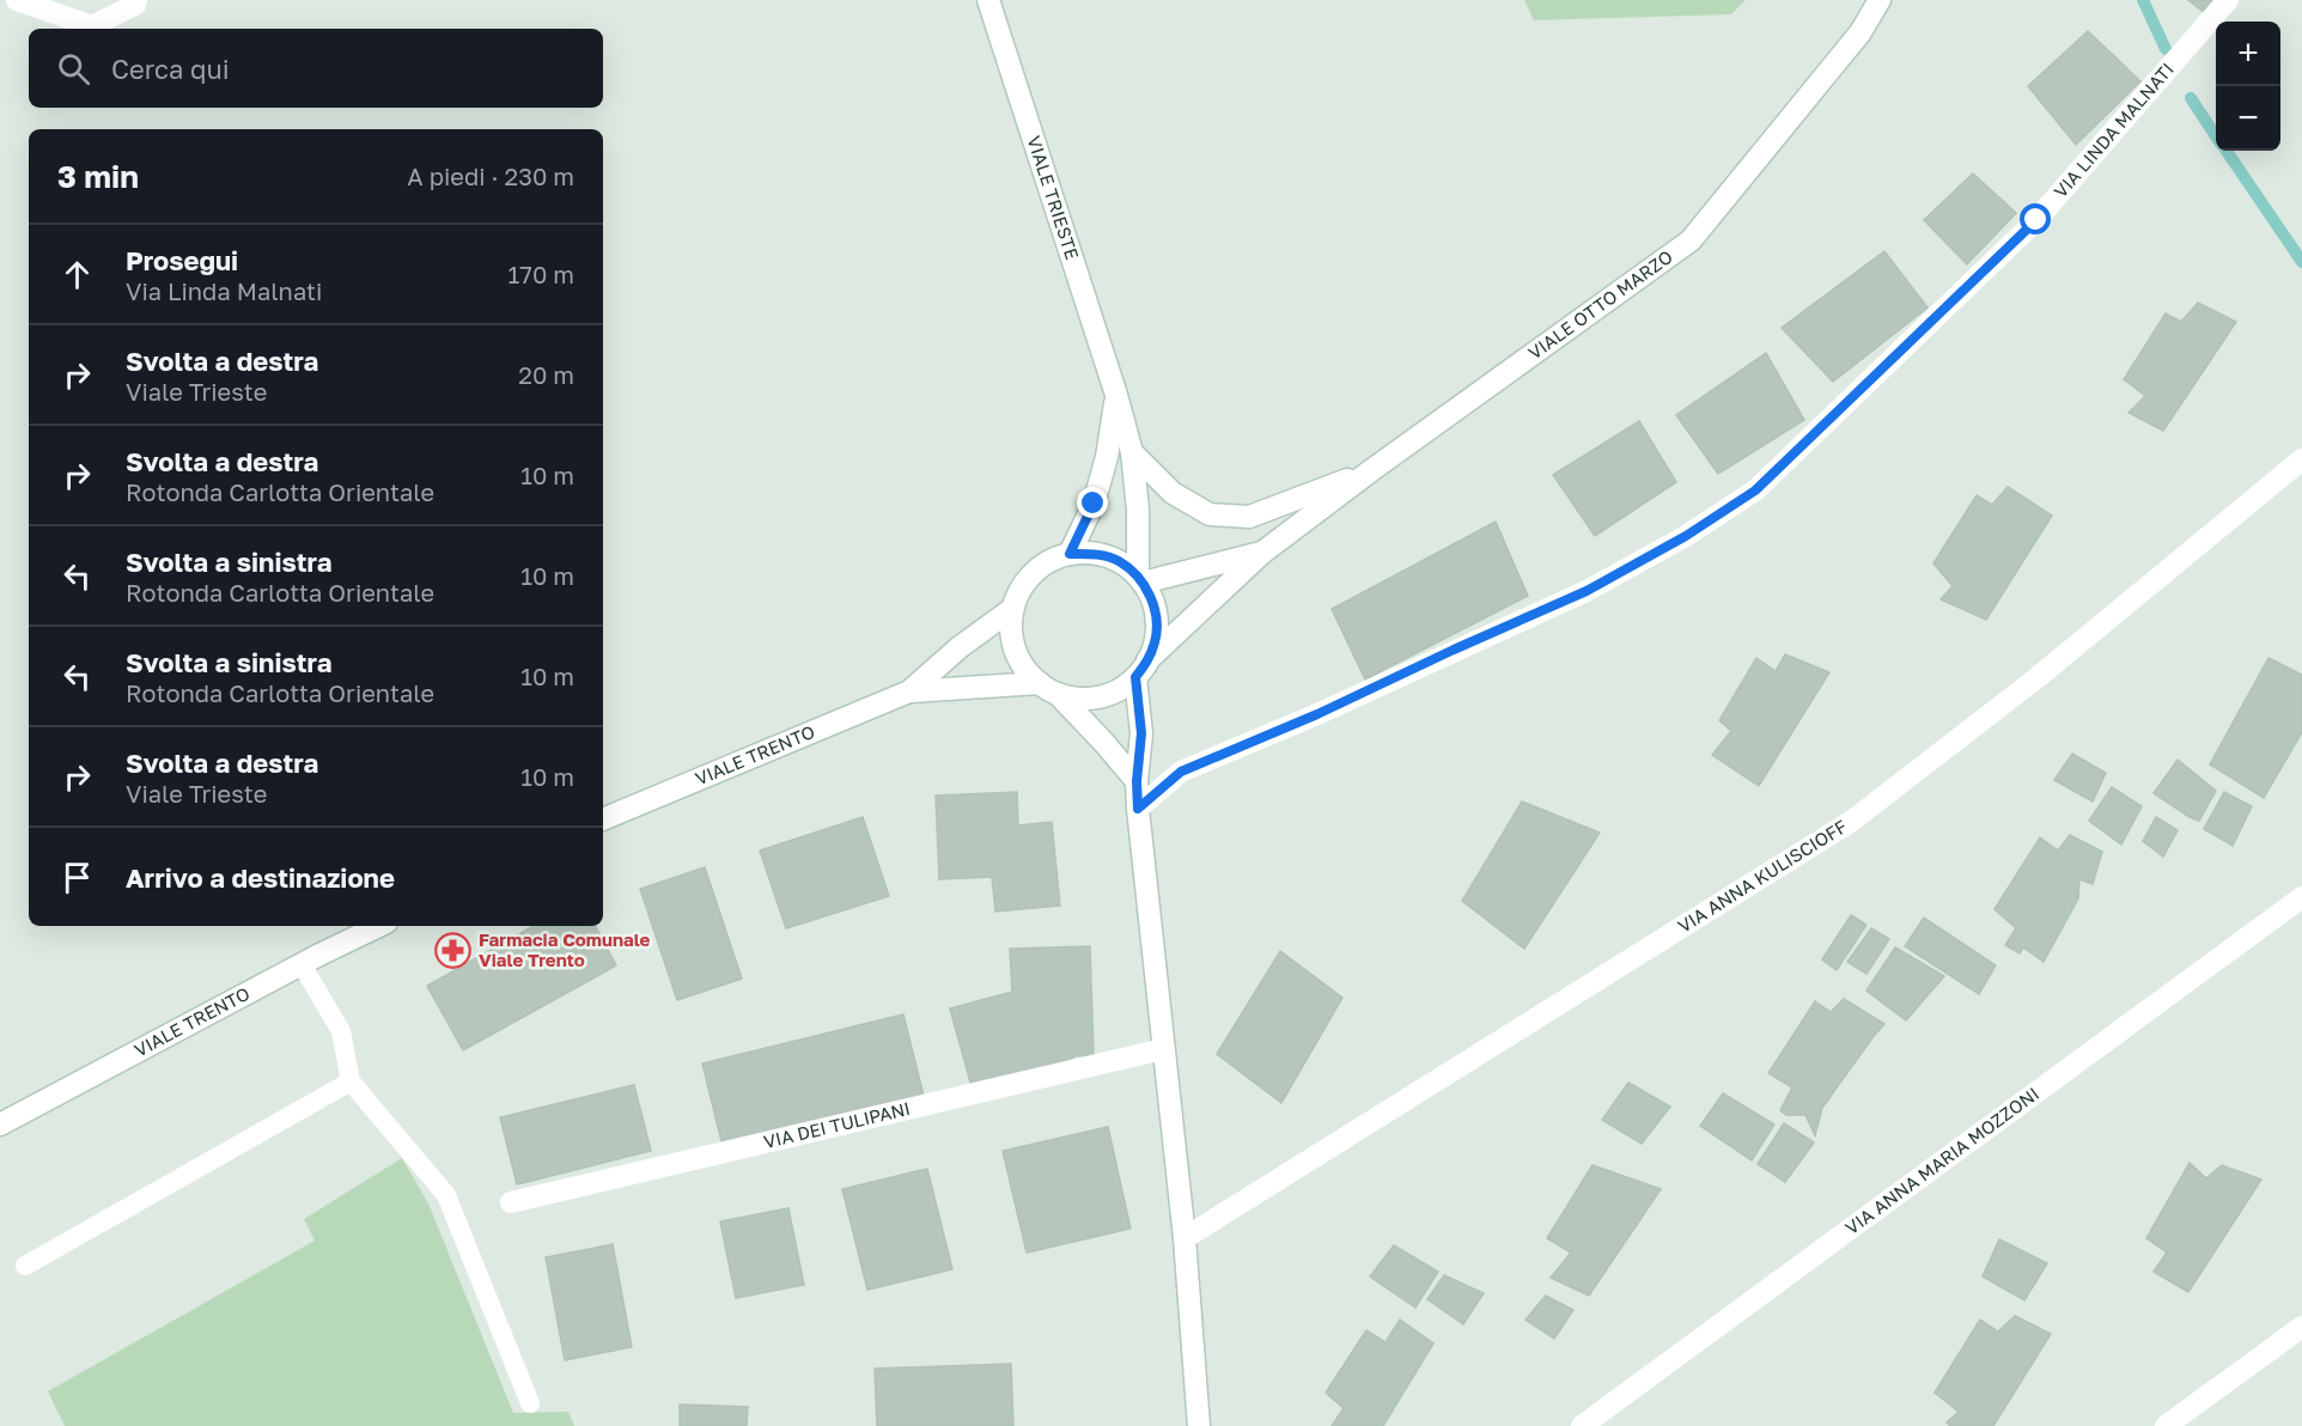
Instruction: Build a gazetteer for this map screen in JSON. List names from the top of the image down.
{
  "streets": {
    "street": [
      "VIA LINDA MALNATI",
      "VIALE TRIESTE",
      "VIALE OTTO MARZO",
      "VIALE TRENTO",
      "VIA ANNA KULISCIOFF",
      "VIA DEI TULIPANI",
      "VIA ANNA MARIA MOZZONI"
    ]
  },
  "crossings": [
    ["VIALE TRIESTE", "VIALE OTTO MARZO"],
    ["VIALE TRIESTE", "VIALE TRENTO"],
    ["VIALE OTTO MARZO", "VIALE TRENTO"]
  ],
  "places": {
    "pharmacy": ["Farmacia Comunale Viale Trento"]
  },
  "page": {
    "map_buttons": ["+", "−"],
    "search": "Cerca qui",
    "heading": ["3 min", "A piedi · 230 m"],
    "list": [
      ["Prosegui", "Via Linda Malnati", "170 m"],
      ["Svolta a destra", "Viale Trieste", "20 m"],
      ["Svolta a destra", "Rotonda Carlotta Orientale", "10 m"],
      ["Svolta a sinistra", "Rotonda Carlotta Orientale", "10 m"],
      ["Svolta a sinistra", "Rotonda Carlotta Orientale", "10 m"],
      ["Svolta a destra", "Viale Trieste", "10 m"],
      "Arrivo a destinazione"
    ]
  }
}
